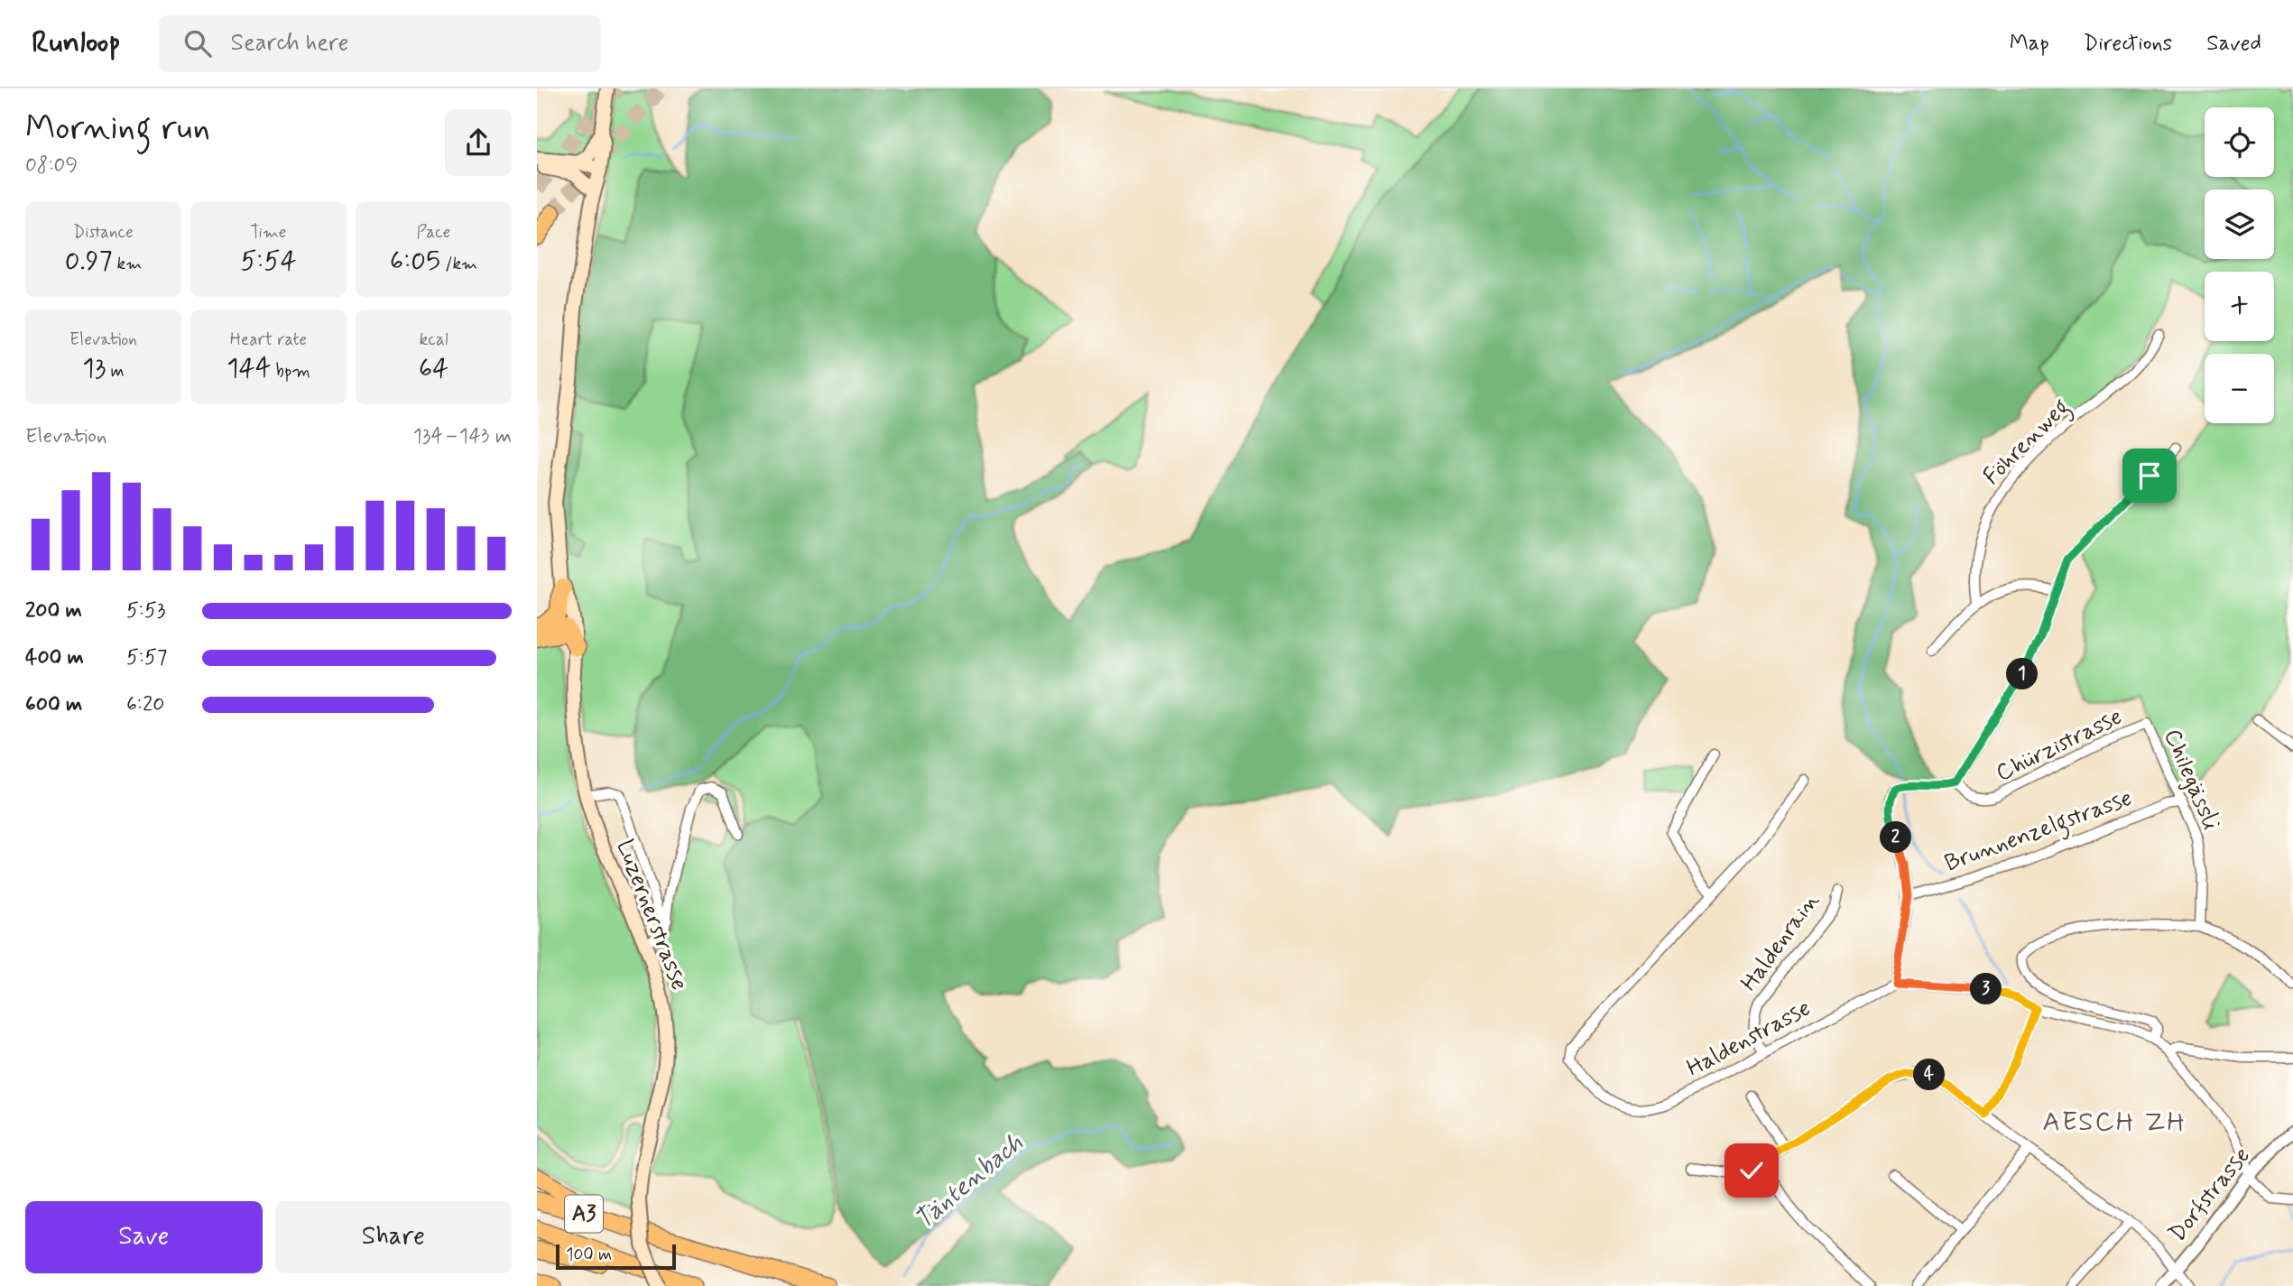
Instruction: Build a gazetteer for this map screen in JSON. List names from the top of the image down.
{
  "streets": {
    "highway": ["A3"],
    "main road": ["Luzernerstrasse"],
    "street": [
      "Föhrenweg",
      "Chürzistrasse",
      "Chilegässli",
      "Brunnenzelgstrasse",
      "Haldenrain",
      "Haldenstrasse",
      "Dorfstrasse"
    ]
  },
  "crossings": [
    ["Chürzistrasse", "Chilegässli"],
    ["Chilegässli", "Brunnenzelgstrasse"],
    ["Haldenrain", "Haldenstrasse"]
  ],
  "districts": ["AESCH ZH"],
  "water": ["Täntenbach"],
  "scale_bar": "100 m",
  "page": {
    "header": "Runloop",
    "search": "Search here",
    "nav": ["Map", "Directions", "Saved"],
    "heading": ["Morning run", "08:09"],
    "map_buttons": ["+", "−"],
    "stats": [
      ["Distance", "0.97 km"],
      ["Time", "5:54"],
      ["Pace", "6:05 /km"],
      ["Elevation", "13 m"],
      ["Heart rate", "144 bpm"],
      ["kcal", "64"]
    ],
    "chart": ["Elevation", "134–143 m"],
    "list": [
      {
        "name": "200 m",
        "note": "5:53"
      },
      {
        "name": "400 m",
        "note": "5:57"
      },
      {
        "name": "600 m",
        "note": "6:20"
      }
    ],
    "pins": [
      "1",
      "2",
      "3",
      "4"
    ],
    "buttons": ["Save", "Share"],
    "scale": "100 m"
  }
}
